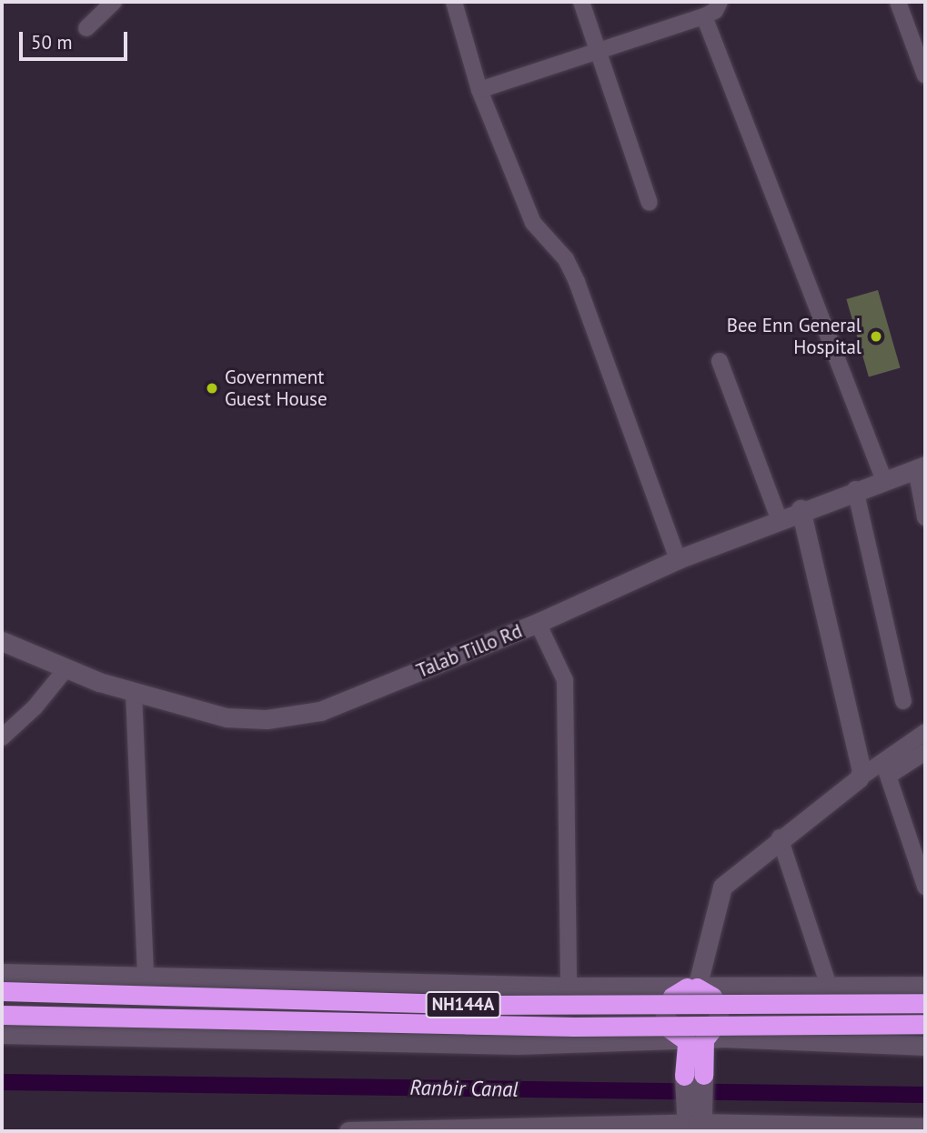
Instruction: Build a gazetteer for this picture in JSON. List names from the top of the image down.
{
  "streets": {
    "highway": ["NH144A"],
    "street": ["Talab Tillo Rd"]
  },
  "water": ["Ranbir Canal"],
  "places": ["Bee Enn General Hospital", "Government Guest House"],
  "scale_bar": "50 m"
}
